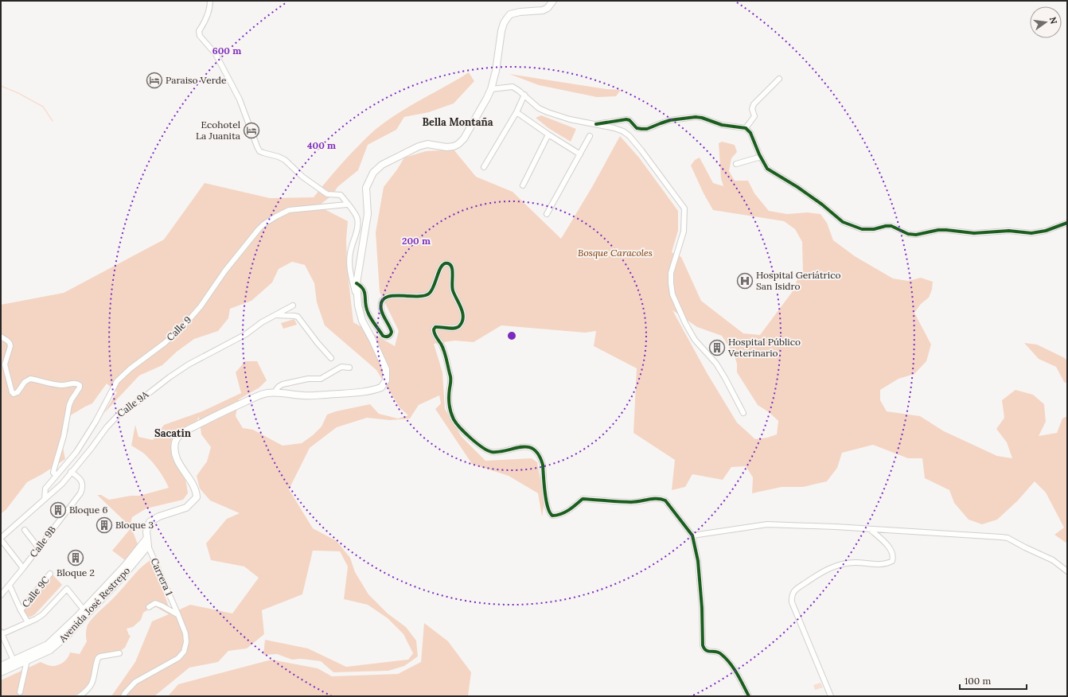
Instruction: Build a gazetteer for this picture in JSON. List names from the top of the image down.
{
  "streets": {
    "main road": ["Carrera 1", "Avenida José Restrepo"],
    "street": [
      "Calle 9",
      "Calle 9A",
      "Calle 9B",
      "Calle 9C"
    ]
  },
  "crossings": [
    ["Calle 9", "Calle 9A"],
    ["Calle 9A", "Calle 9B"],
    ["Carrera 1", "Avenida José Restrepo"]
  ],
  "districts": ["Bella Montaña", "Sacatin"],
  "parks": ["Bosque Caracoles"],
  "places": {
    "hotel": ["Paraiso Verde", "Ecohotel La Juanita"],
    "hospital": ["Hospital Geriátrico San Isidro"],
    "building": [
      "Hospital Público Veterinario",
      "Bloque 6",
      "Bloque 3",
      "Bloque 2"
    ]
  },
  "scale_bar": "100 m",
  "north": "right",
  "rings": ["600 m", "400 m", "200 m"]
}
